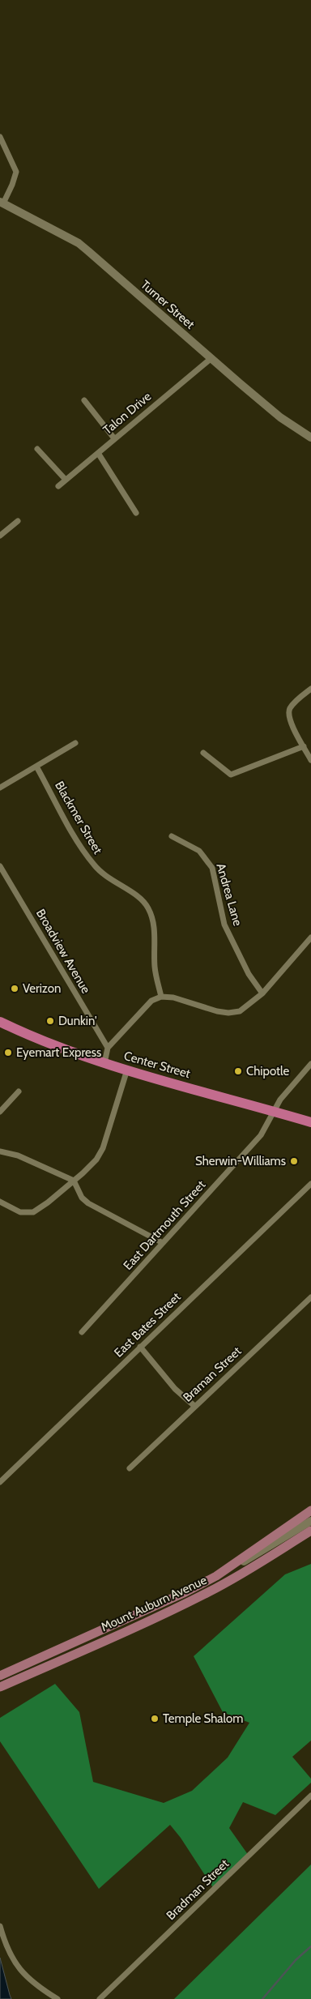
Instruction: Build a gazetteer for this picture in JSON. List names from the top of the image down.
{
  "streets": {
    "highway": ["Center Street"],
    "main road": ["Turner Street", "Mount Auburn Avenue"],
    "street": [
      "Talon Drive",
      "Blackmer Street",
      "Andrea Lane",
      "Broadview Avenue",
      "East Dartmouth Street",
      "East Bates Street",
      "Braman Street",
      "Bradman Street"
    ]
  },
  "crossings": [
    ["Turner Street", "Talon Drive"],
    ["Center Street", "East Dartmouth Street"]
  ],
  "places": [
    "Verizon",
    "Dunkin'",
    "Eyemart Express",
    "Chipotle",
    "Sherwin-Williams",
    "Temple Shalom"
  ]
}
